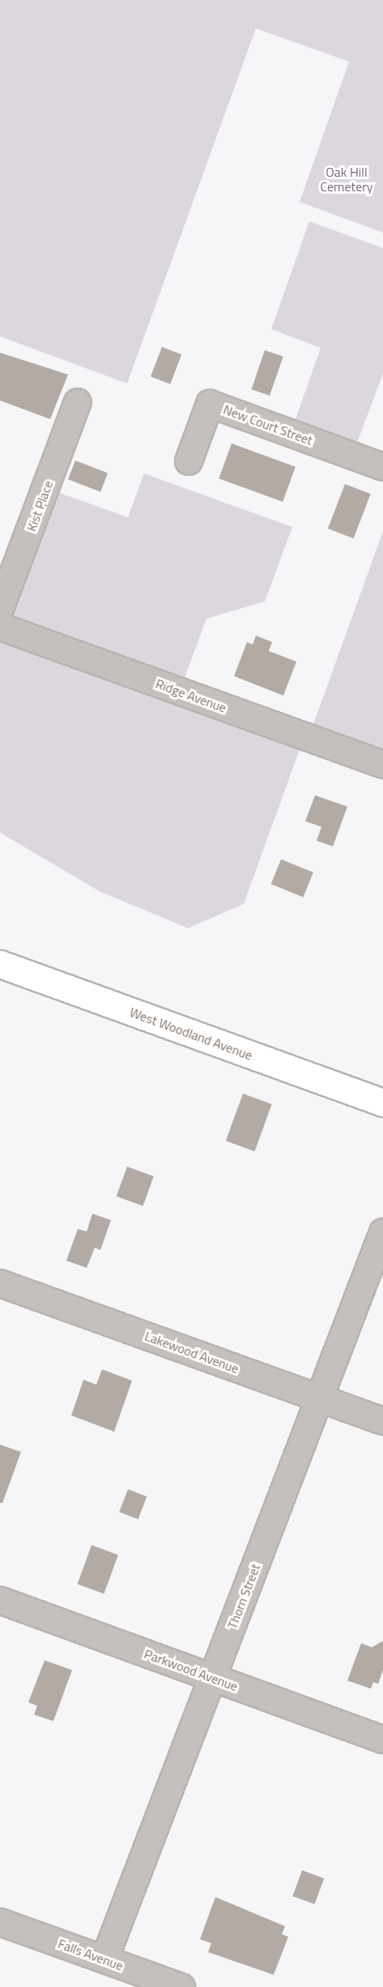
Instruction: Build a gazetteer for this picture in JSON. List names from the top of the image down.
{
  "streets": {
    "street": [
      "New Court Street",
      "Kist Place",
      "Ridge Avenue",
      "West Woodland Avenue",
      "Lakewood Avenue",
      "Thorn Street",
      "Parkwood Avenue",
      "Falls Avenue"
    ]
  },
  "crossings": [
    ["Lakewood Avenue", "Thorn Street"],
    ["Thorn Street", "Parkwood Avenue"],
    ["Thorn Street", "Falls Avenue"]
  ],
  "parks": ["Oak Hill Cemetery"]
}
